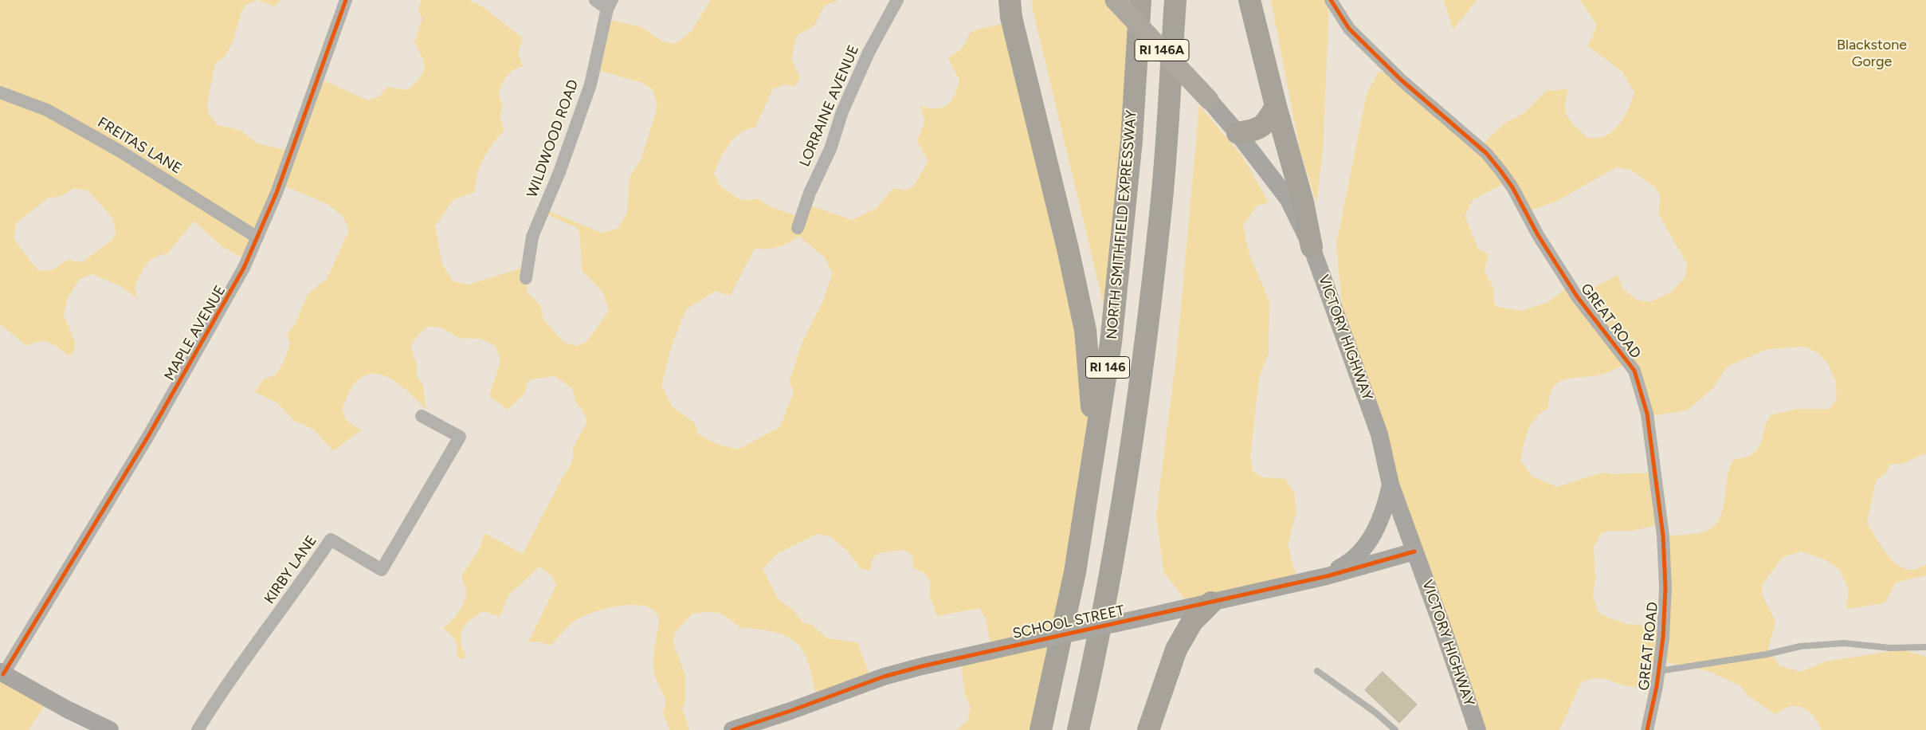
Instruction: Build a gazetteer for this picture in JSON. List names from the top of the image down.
{
  "streets": {
    "highway": ["NORTH SMITHFIELD EXPRESSWAY", "RI 146"],
    "main road": ["RI 146A", "VICTORY HIGHWAY"],
    "street": [
      "LORRAINE AVENUE",
      "WILDWOOD ROAD",
      "FREITAS LANE",
      "GREAT ROAD",
      "MAPLE AVENUE",
      "KIRBY LANE",
      "SCHOOL STREET"
    ]
  },
  "crossings": [
    ["FREITAS LANE", "MAPLE AVENUE"],
    ["VICTORY HIGHWAY", "SCHOOL STREET"]
  ],
  "parks": ["Blackstone Gorge"]
}
